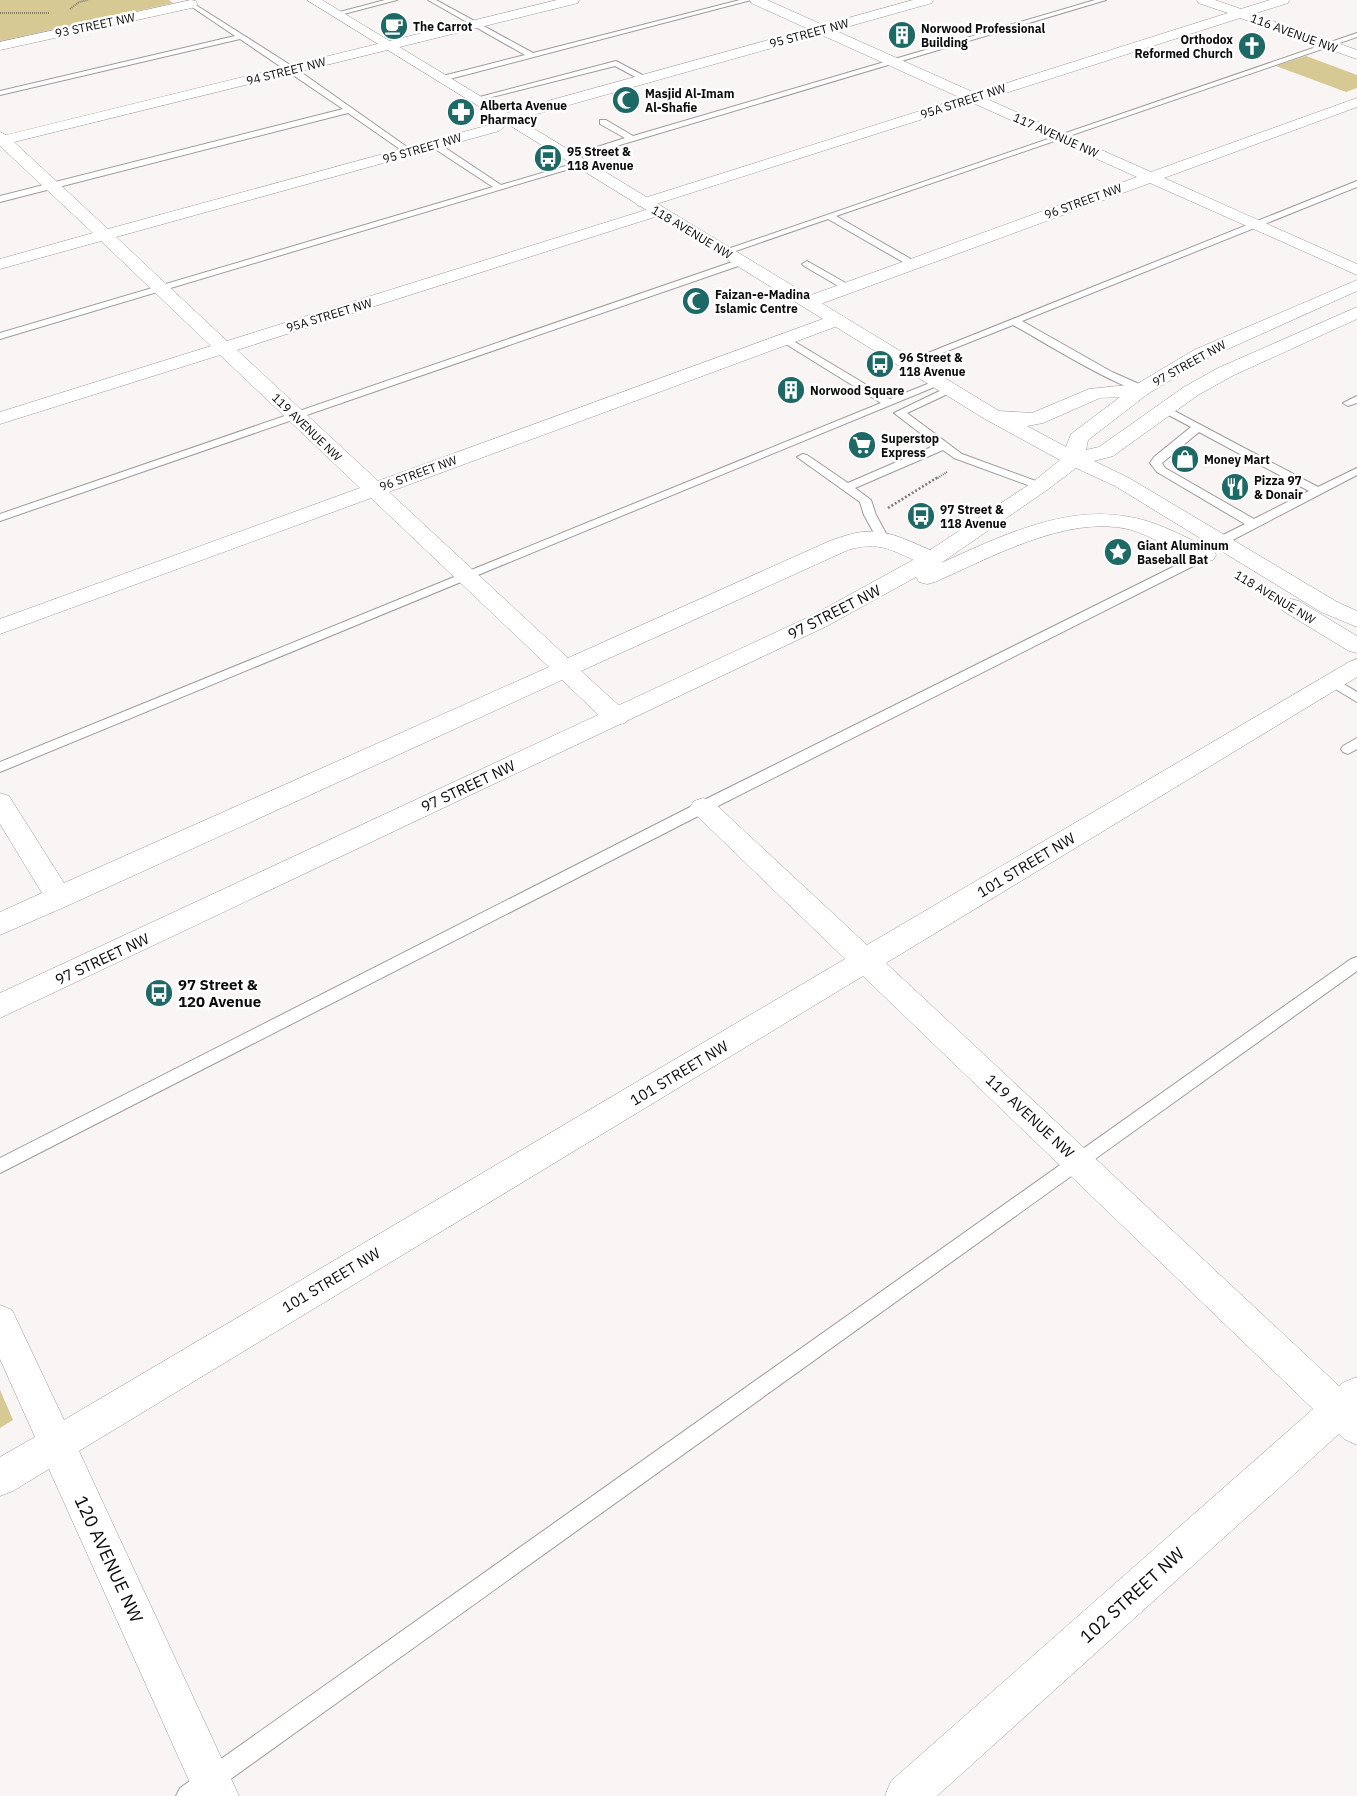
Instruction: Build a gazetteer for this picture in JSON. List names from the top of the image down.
{
  "streets": {
    "street": [
      "93 STREET NW",
      "95 STREET NW",
      "116 AVENUE NW",
      "94 STREET NW",
      "95A STREET NW",
      "117 AVENUE NW",
      "96 STREET NW",
      "118 AVENUE NW",
      "97 STREET NW",
      "119 AVENUE NW",
      "101 STREET NW",
      "120 AVENUE NW",
      "102 STREET NW"
    ]
  },
  "crossings": [
    ["95 STREET NW", "117 AVENUE NW"],
    ["95 STREET NW", "118 AVENUE NW"],
    ["95 STREET NW", "119 AVENUE NW"],
    ["116 AVENUE NW", "95A STREET NW"],
    ["94 STREET NW", "118 AVENUE NW"],
    ["94 STREET NW", "119 AVENUE NW"],
    ["95A STREET NW", "117 AVENUE NW"],
    ["95A STREET NW", "118 AVENUE NW"],
    ["95A STREET NW", "119 AVENUE NW"],
    ["117 AVENUE NW", "96 STREET NW"],
    ["96 STREET NW", "118 AVENUE NW"],
    ["96 STREET NW", "119 AVENUE NW"],
    ["118 AVENUE NW", "97 STREET NW"],
    ["97 STREET NW", "119 AVENUE NW"],
    ["119 AVENUE NW", "101 STREET NW"],
    ["119 AVENUE NW", "102 STREET NW"],
    ["101 STREET NW", "120 AVENUE NW"]
  ],
  "places": {
    "cafe": ["The Carrot"],
    "building": ["Norwood Professional Building", "Norwood Square"],
    "church": ["Orthodox Reformed Church"],
    "mosque": ["Masjid Al-Imam Al-Shafie", "Faizan-e-Madina Islamic Centre"],
    "pharmacy": ["Alberta Avenue Pharmacy"],
    "bus stop": [
      "95 Street & 118 Avenue",
      "96 Street & 118 Avenue",
      "97 Street & 118 Avenue",
      "97 Street & 120 Avenue"
    ],
    "supermarket": ["Superstop Express"],
    "shop": ["Money Mart"],
    "restaurant": ["Pizza 97 & Donair"],
    "place": ["Giant Aluminum Baseball Bat"]
  }
}
